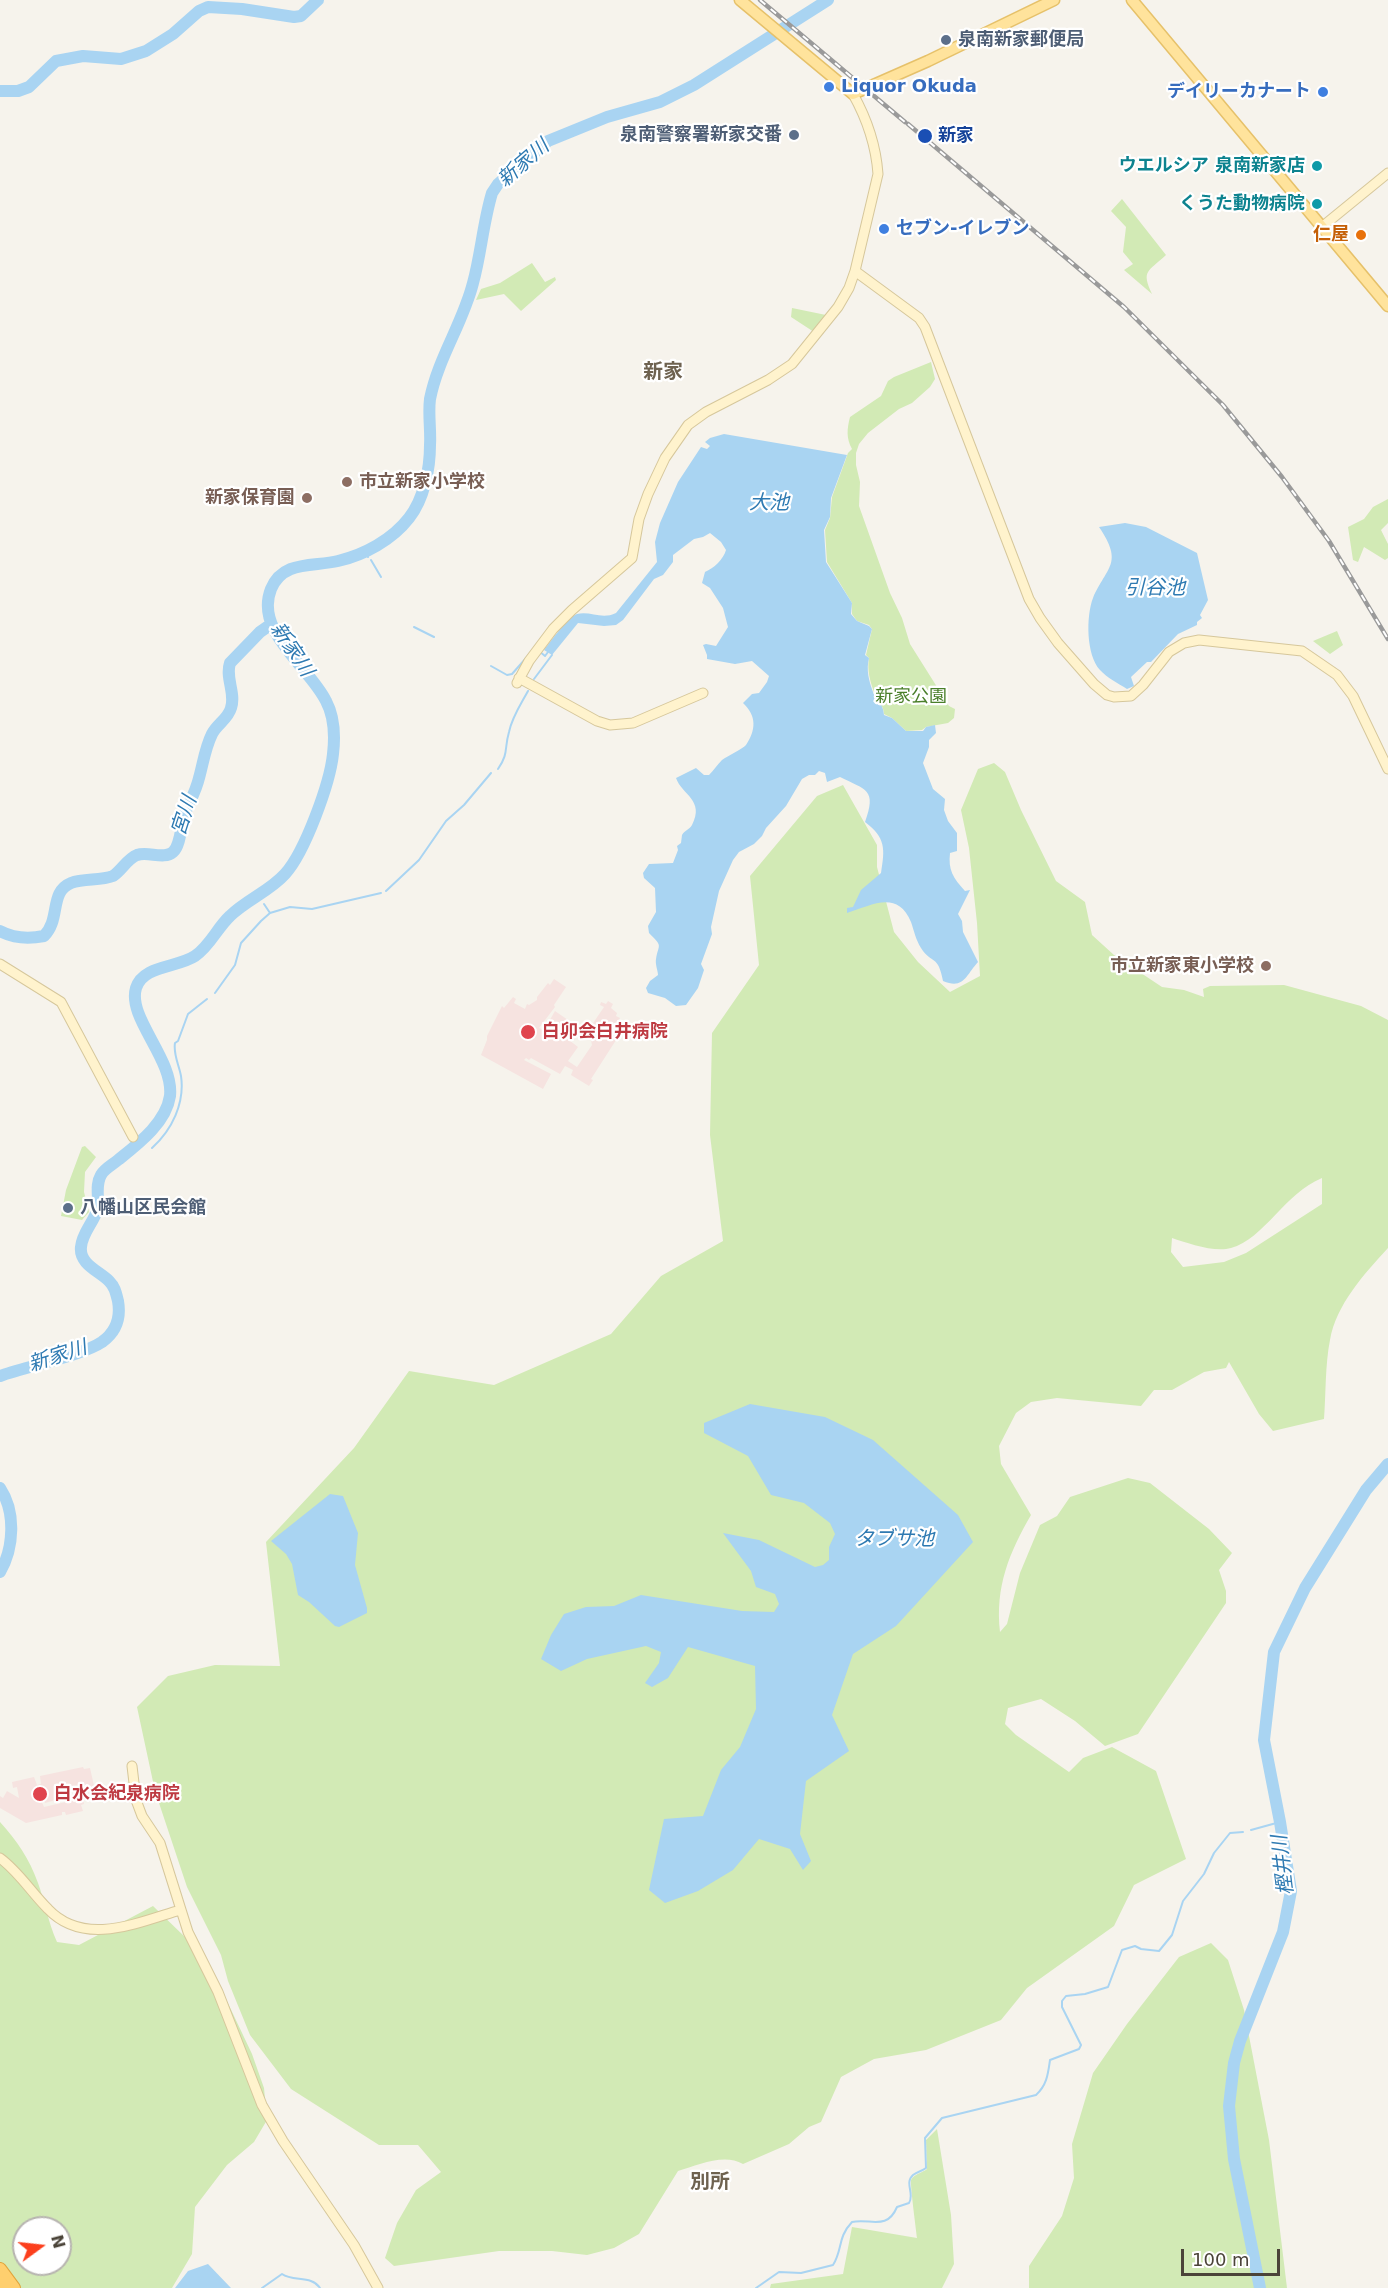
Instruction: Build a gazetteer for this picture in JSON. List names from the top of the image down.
{
  "districts": ["新家", "別所"],
  "water": [
    "新家川",
    "大池",
    "引谷池",
    "宮川",
    "タブサ池",
    "樫井川"
  ],
  "parks": ["新家公園"],
  "places": [
    "泉南新家郵便局",
    "Liquor Okuda",
    "デイリーカナート",
    "泉南警察署新家交番",
    "新家",
    "ウエルシア 泉南新家店",
    "くうた動物病院",
    "セブン-イレブン",
    "仁屋",
    "市立新家小学校",
    "新家保育園",
    "市立新家東小学校",
    "白卯会白井病院",
    "八幡山区民会館",
    "白水会紀泉病院"
  ],
  "scale_bar": "100 m",
  "north": "right"
}
